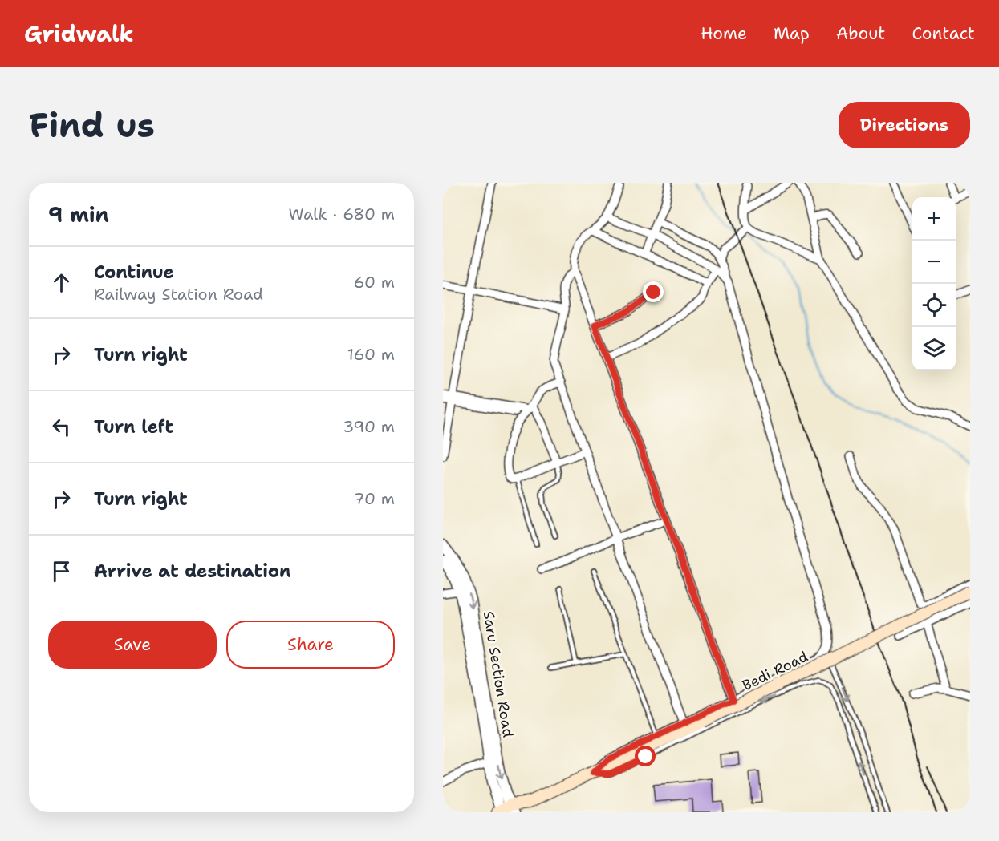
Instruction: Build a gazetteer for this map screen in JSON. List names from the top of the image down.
{
  "streets": {
    "main road": ["Bedi Road"],
    "street": ["Saru Section Road"]
  },
  "crossings": [
    ["Bedi Road", "Saru Section Road"]
  ],
  "page": {
    "header": "Gridwalk",
    "nav": [
      "Home",
      "Map",
      "About",
      "Contact"
    ],
    "buttons": [
      "Directions",
      ["Save", "Share"]
    ],
    "title": "Find us",
    "heading": ["9 min", "Walk · 680 m"],
    "map_buttons": ["+", "−"],
    "list": [
      ["Continue", "Railway Station Road", "60 m"],
      ["Turn right", "160 m"],
      ["Turn left", "390 m"],
      ["Turn right", "70 m"],
      "Arrive at destination"
    ]
  }
}
